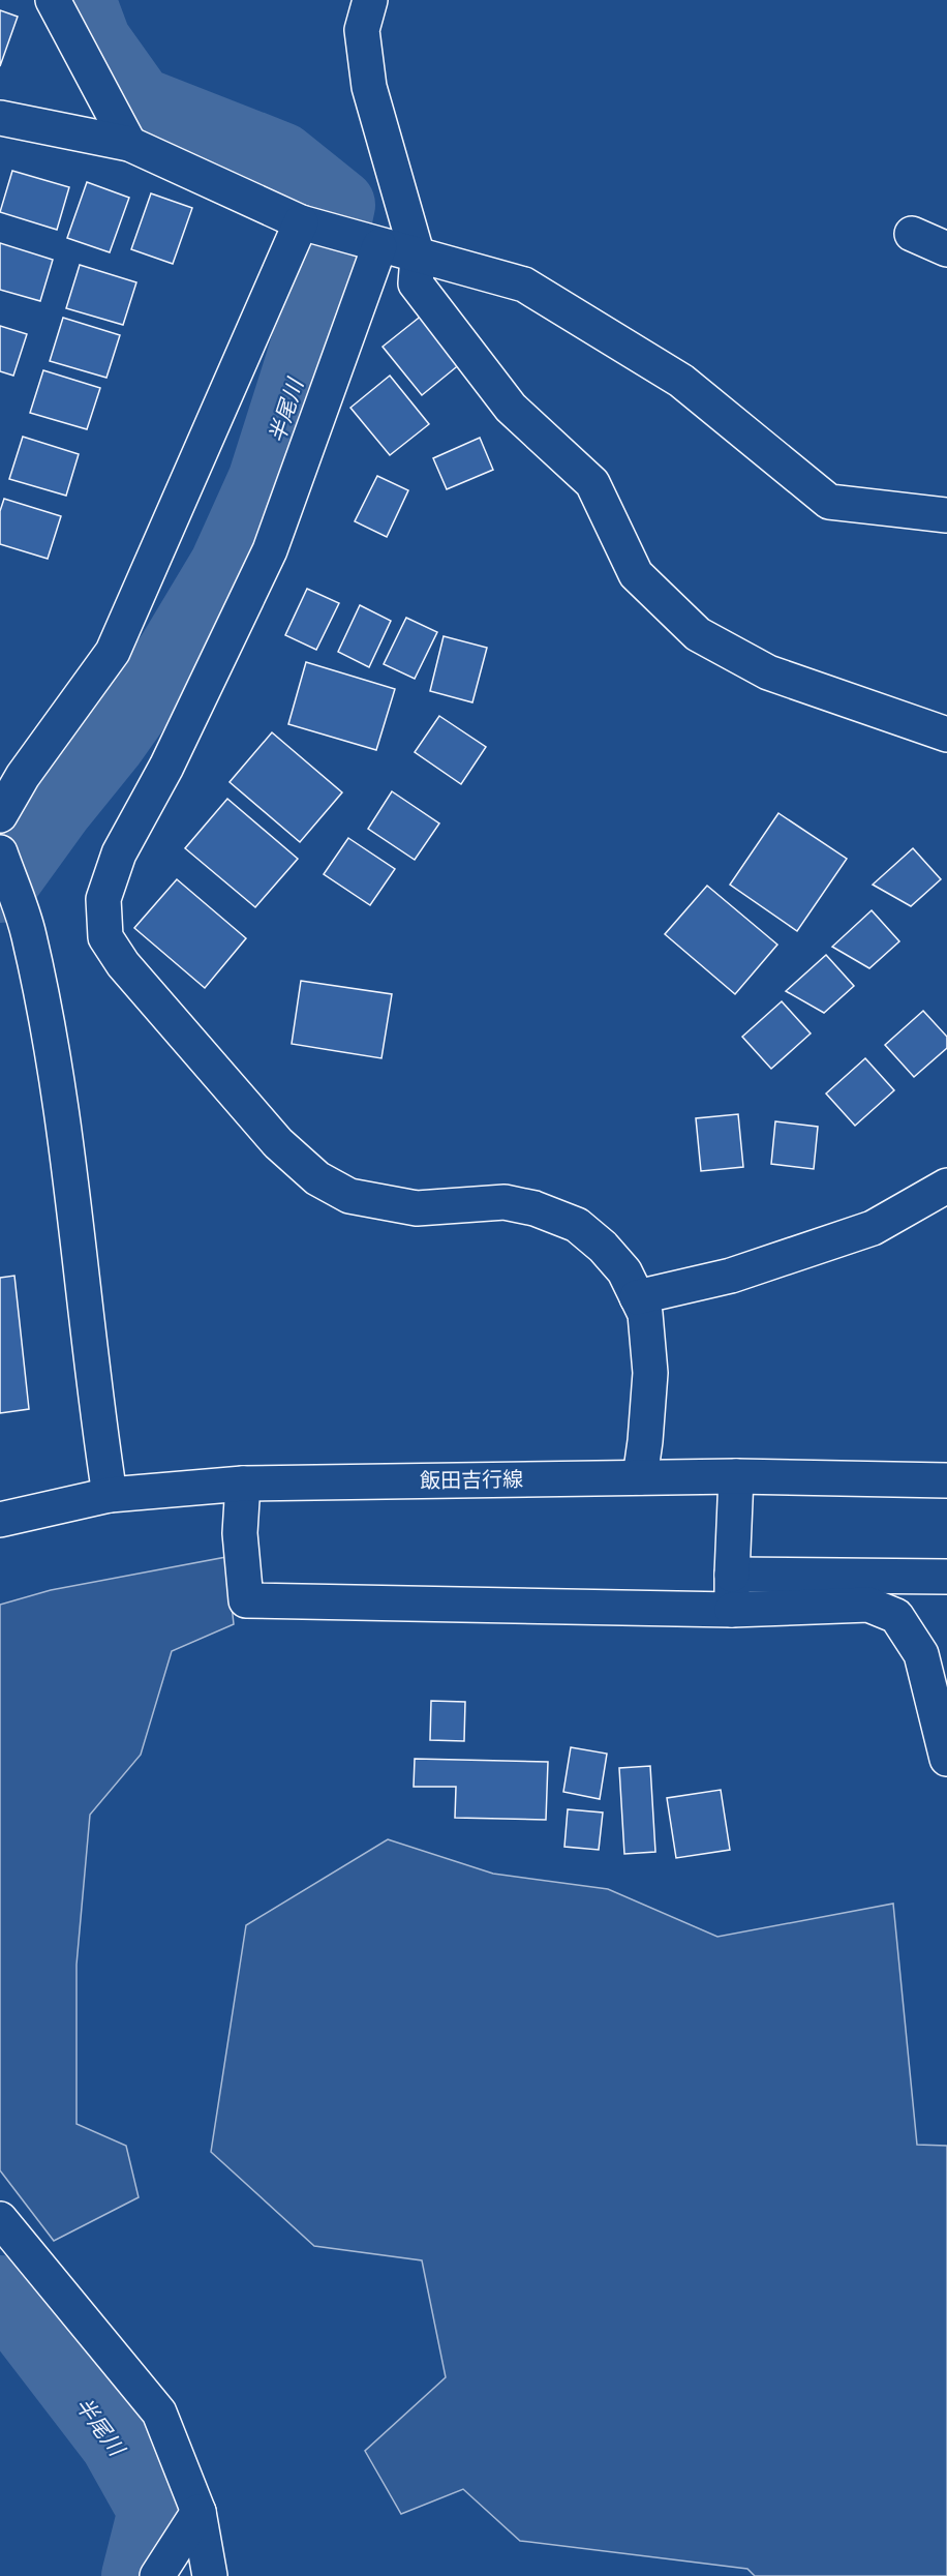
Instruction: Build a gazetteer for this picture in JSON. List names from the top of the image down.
{
  "streets": {
    "street": ["飯田吉行線"]
  },
  "water": ["半尾川"]
}
